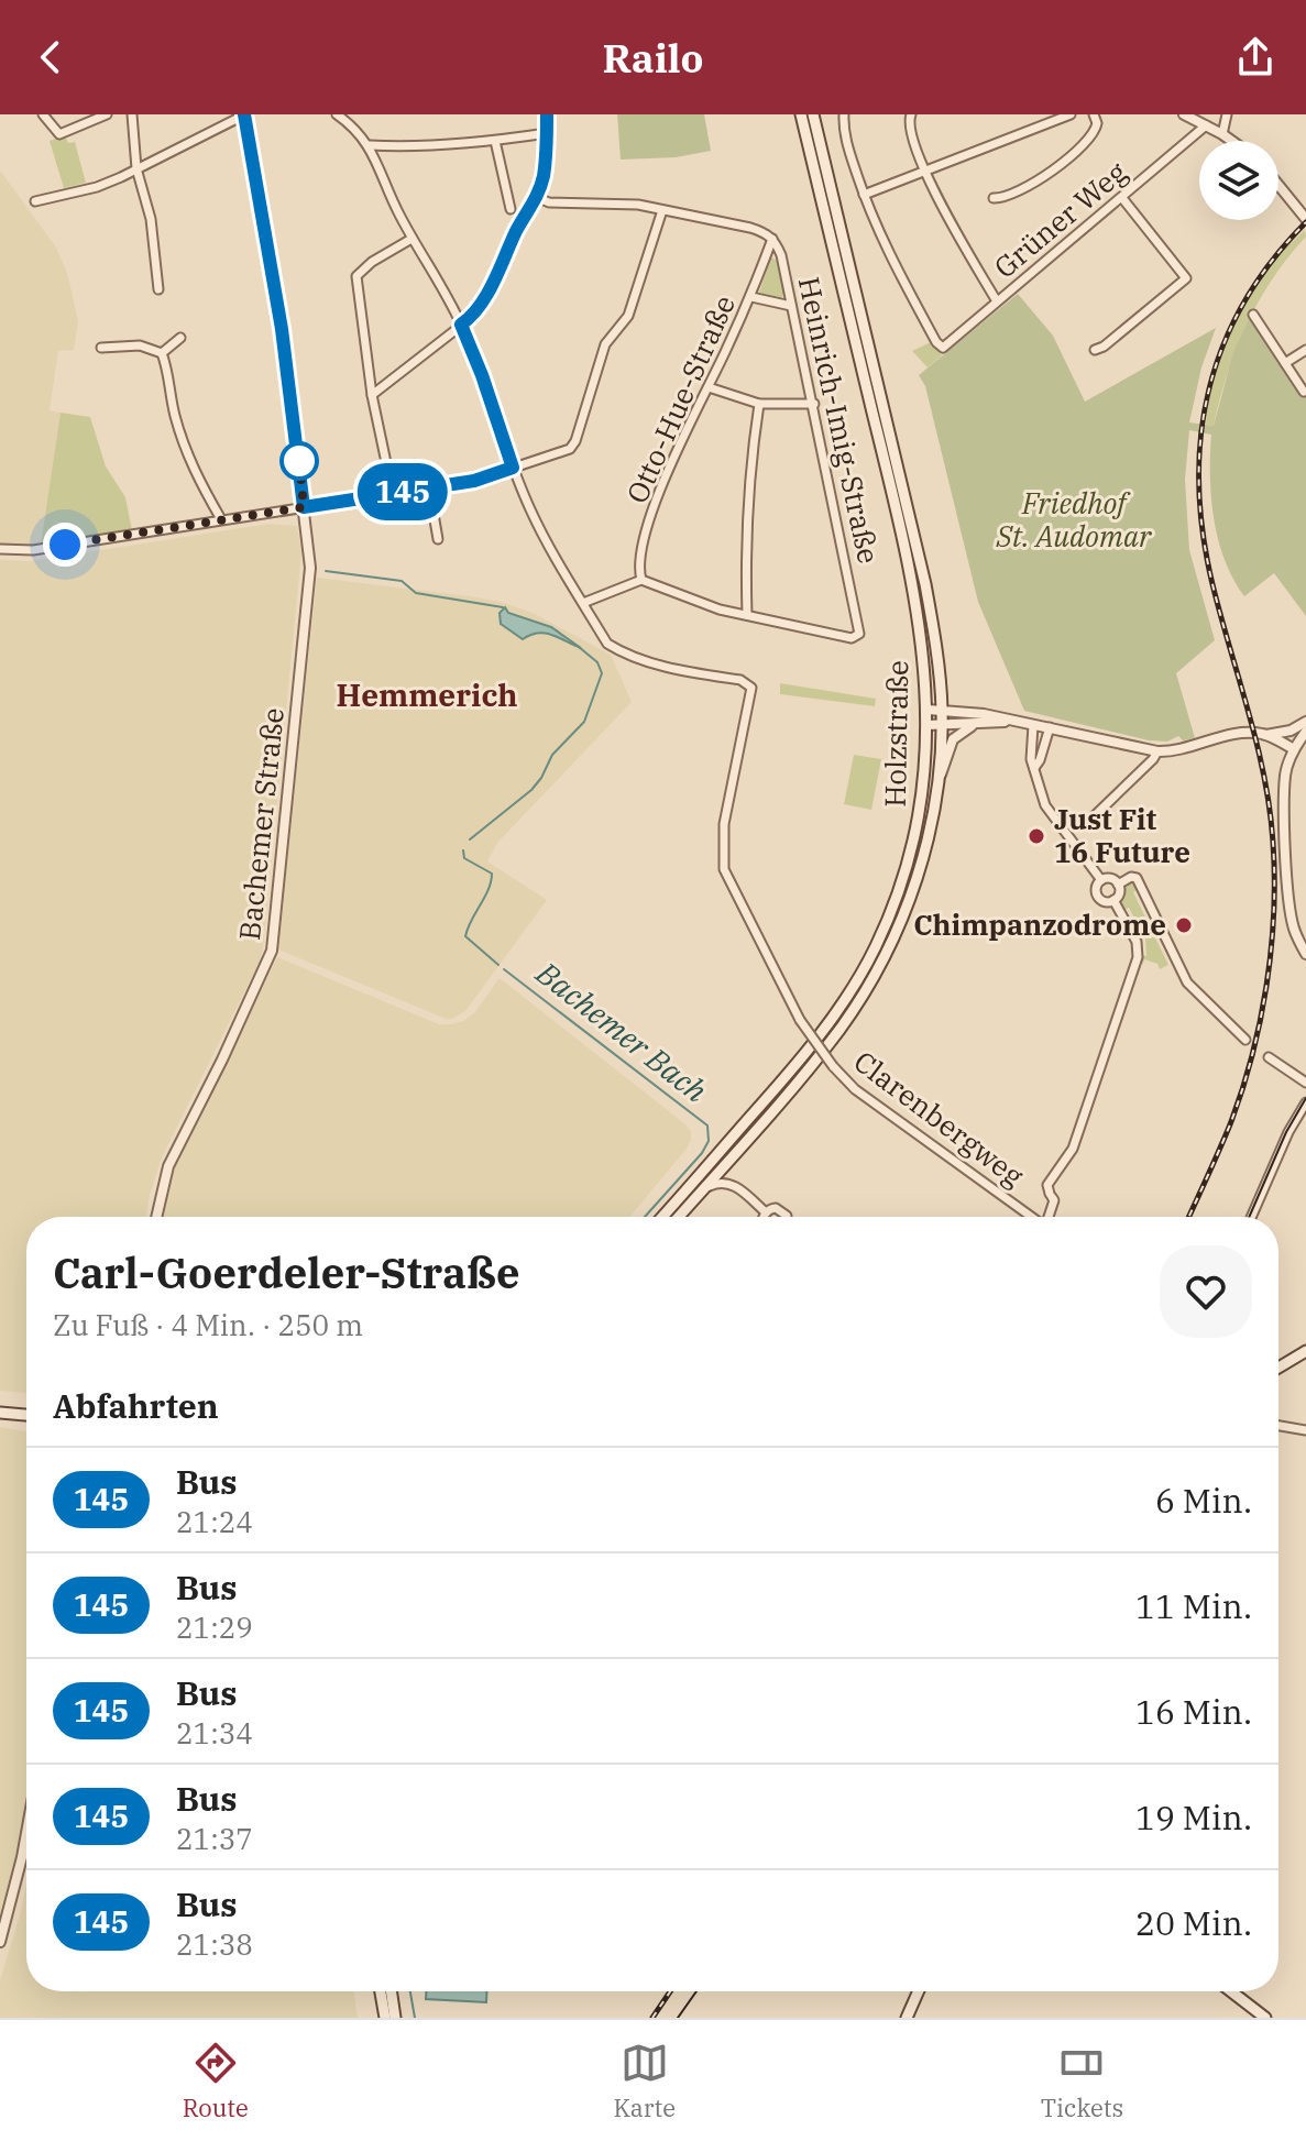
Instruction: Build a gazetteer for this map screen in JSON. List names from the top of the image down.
{
  "streets": {
    "main road": ["Holzstraße"],
    "street": [
      "Grüner Weg",
      "Otto-Hue-Straße",
      "Heinrich-Imig-Straße",
      "Bachemer Straße",
      "Clarenbergweg"
    ]
  },
  "crossings": [
    ["Otto-Hue-Straße", "Heinrich-Imig-Straße"]
  ],
  "districts": ["Hemmerich"],
  "water": ["Bachemer Bach"],
  "parks": ["Friedhof St. Audomar"],
  "places": ["Just Fit 16 Future", "Chimpanzodrome"],
  "lines": ["bus line 145"],
  "page": {
    "header": "Railo",
    "on_map": "145",
    "heading": [
      ["Carl-Goerdeler-Straße", "Zu Fuß · 4 Min. · 250 m"],
      "Abfahrten"
    ],
    "list": [
      {
        "mark": "145",
        "name": "Bus",
        "note": "21:24",
        "value": "6 Min."
      },
      {
        "mark": "145",
        "name": "Bus",
        "note": "21:29",
        "value": "11 Min."
      },
      {
        "mark": "145",
        "name": "Bus",
        "note": "21:34",
        "value": "16 Min."
      },
      {
        "mark": "145",
        "name": "Bus",
        "note": "21:37",
        "value": "19 Min."
      },
      {
        "mark": "145",
        "name": "Bus",
        "note": "21:38",
        "value": "20 Min."
      }
    ],
    "tabs": ["Route", "Karte", "Tickets"]
  }
}
